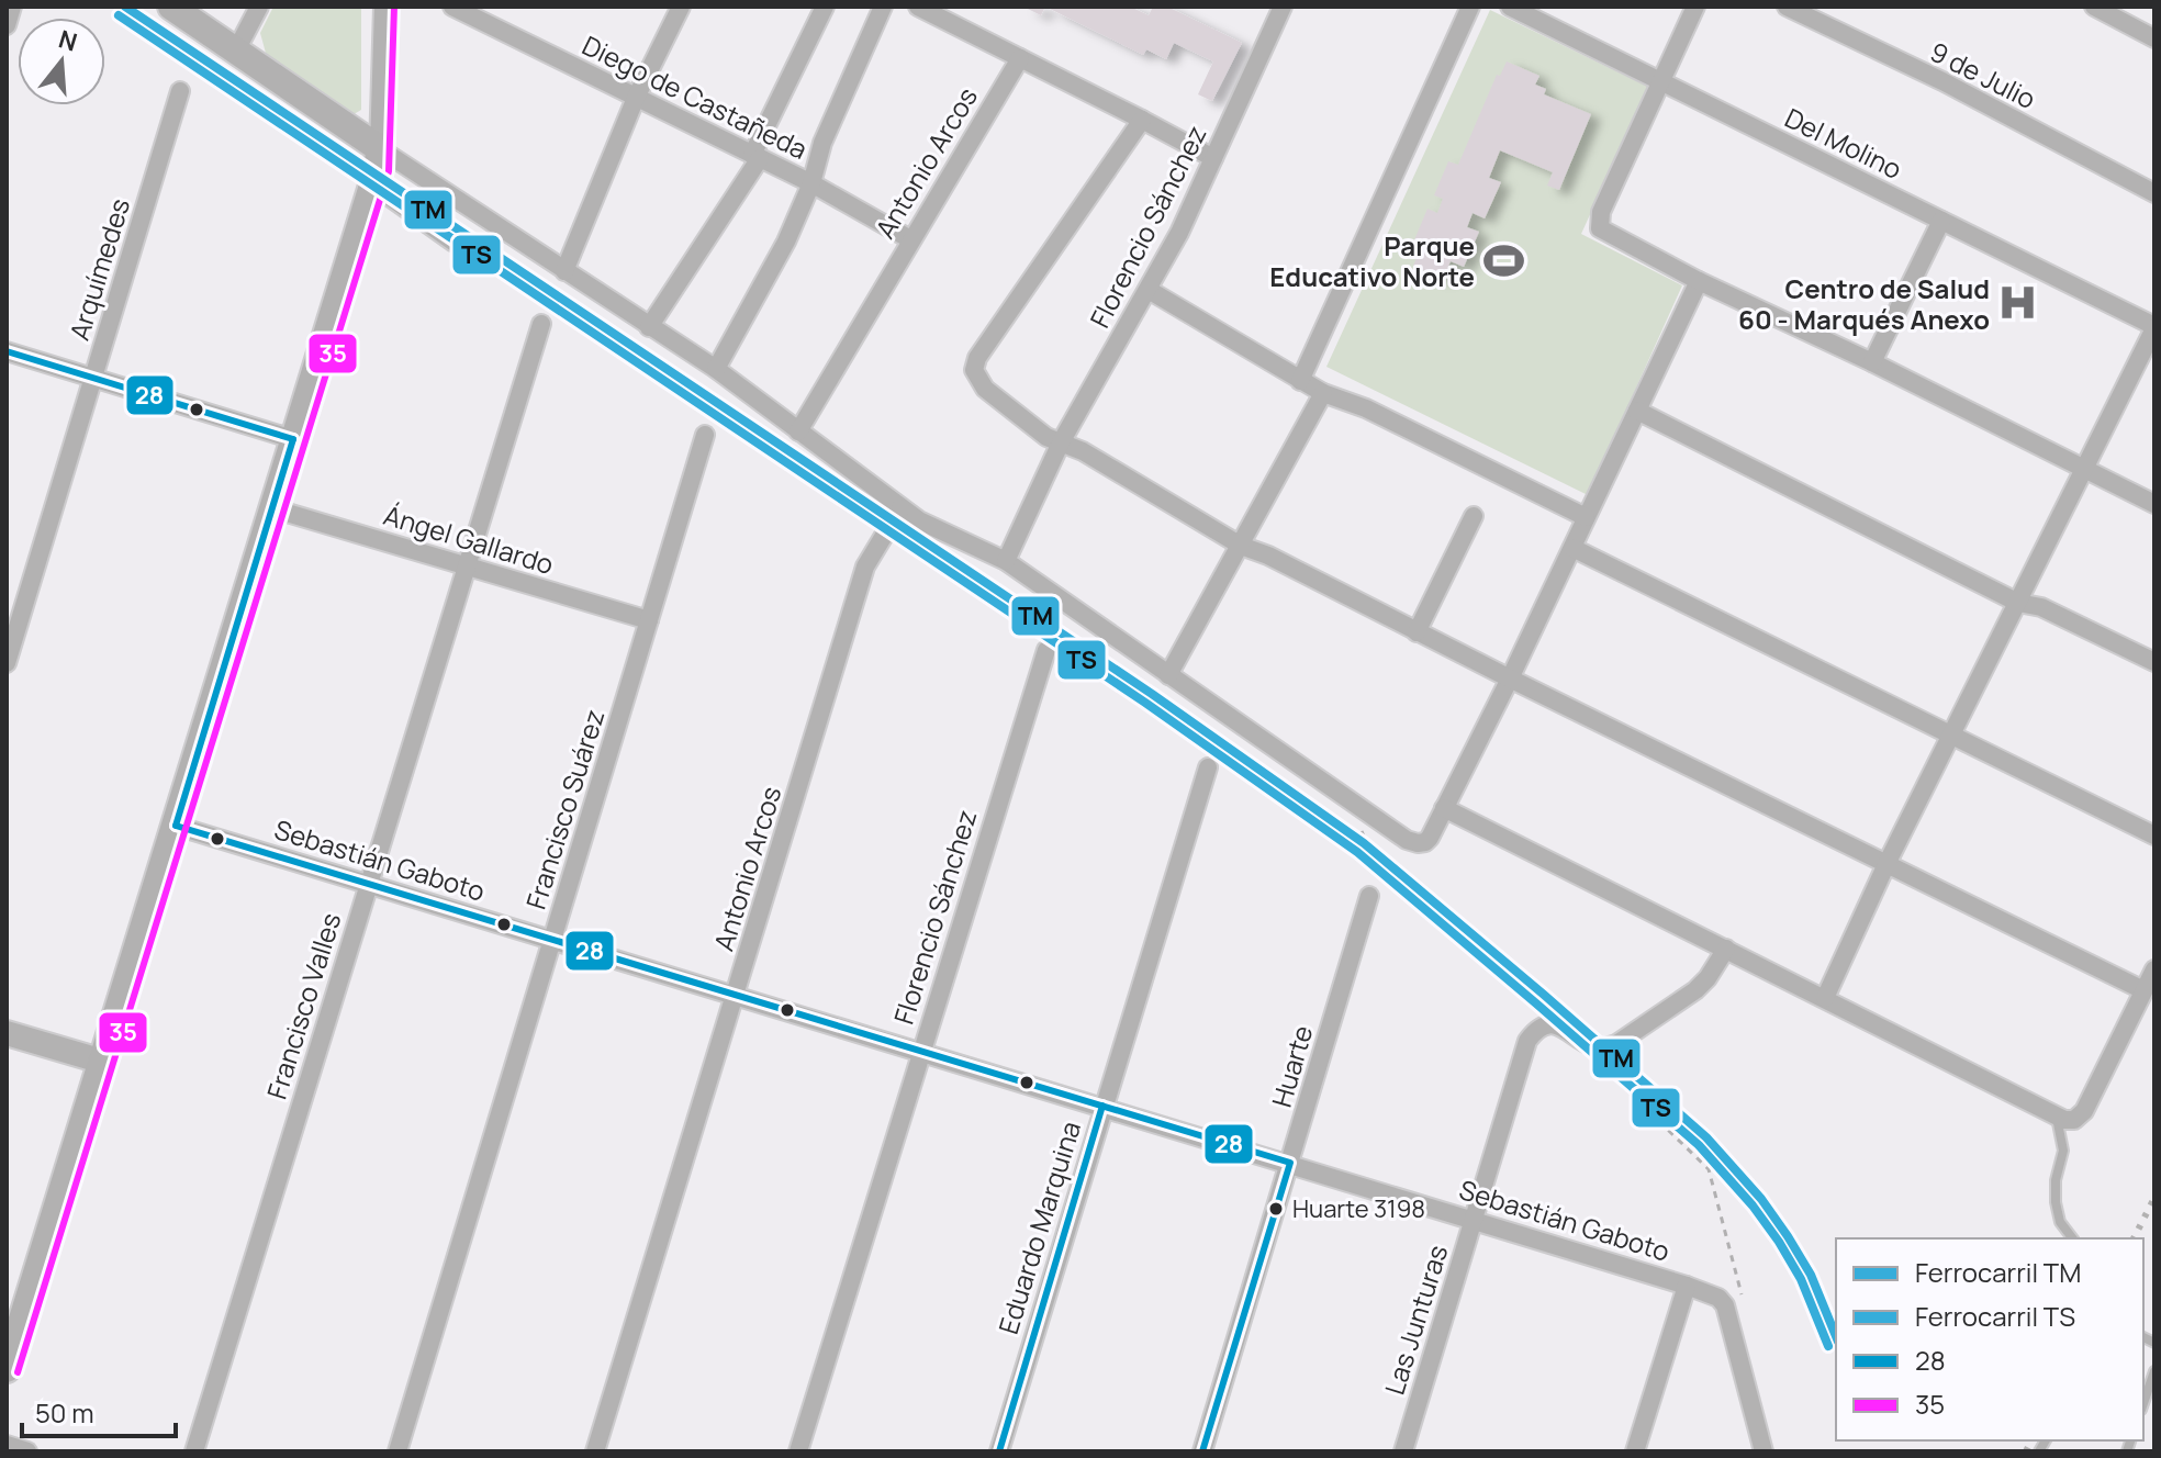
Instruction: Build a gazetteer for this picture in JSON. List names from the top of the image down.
{
  "streets": {
    "street": [
      "9 de Julio",
      "Diego de Castañeda",
      "Del Molino",
      "Antonio Arcos",
      "Florencio Sánchez",
      "Arquímedes",
      "Ángel Gallardo",
      "Francisco Suárez",
      "Sebastián Gaboto",
      "Francisco Valles",
      "Huarte",
      "Eduardo Marquina",
      "Las Junturas"
    ]
  },
  "crossings": [
    ["Diego de Castañeda", "Antonio Arcos"],
    ["Antonio Arcos", "Sebastián Gaboto"],
    ["Florencio Sánchez", "Sebastián Gaboto"],
    ["Ángel Gallardo", "Francisco Suárez"],
    ["Ángel Gallardo", "Francisco Valles"],
    ["Francisco Suárez", "Sebastián Gaboto"],
    ["Sebastián Gaboto", "Francisco Valles"],
    ["Sebastián Gaboto", "Huarte"],
    ["Sebastián Gaboto", "Eduardo Marquina"],
    ["Sebastián Gaboto", "Las Junturas"]
  ],
  "places": {
    "sports": ["Parque Educativo Norte"],
    "hospital": ["Centro de Salud 60 - Marqués Anexo"],
    "other": ["Huarte 3198"]
  },
  "lines": [
    "rail line TM",
    "transit line 35",
    "rail line TS",
    "transit line 28"
  ],
  "legend": [
    "Ferrocarril TM",
    "Ferrocarril TS",
    "28",
    "35"
  ],
  "scale_bar": "50 m",
  "north": "top"
}
